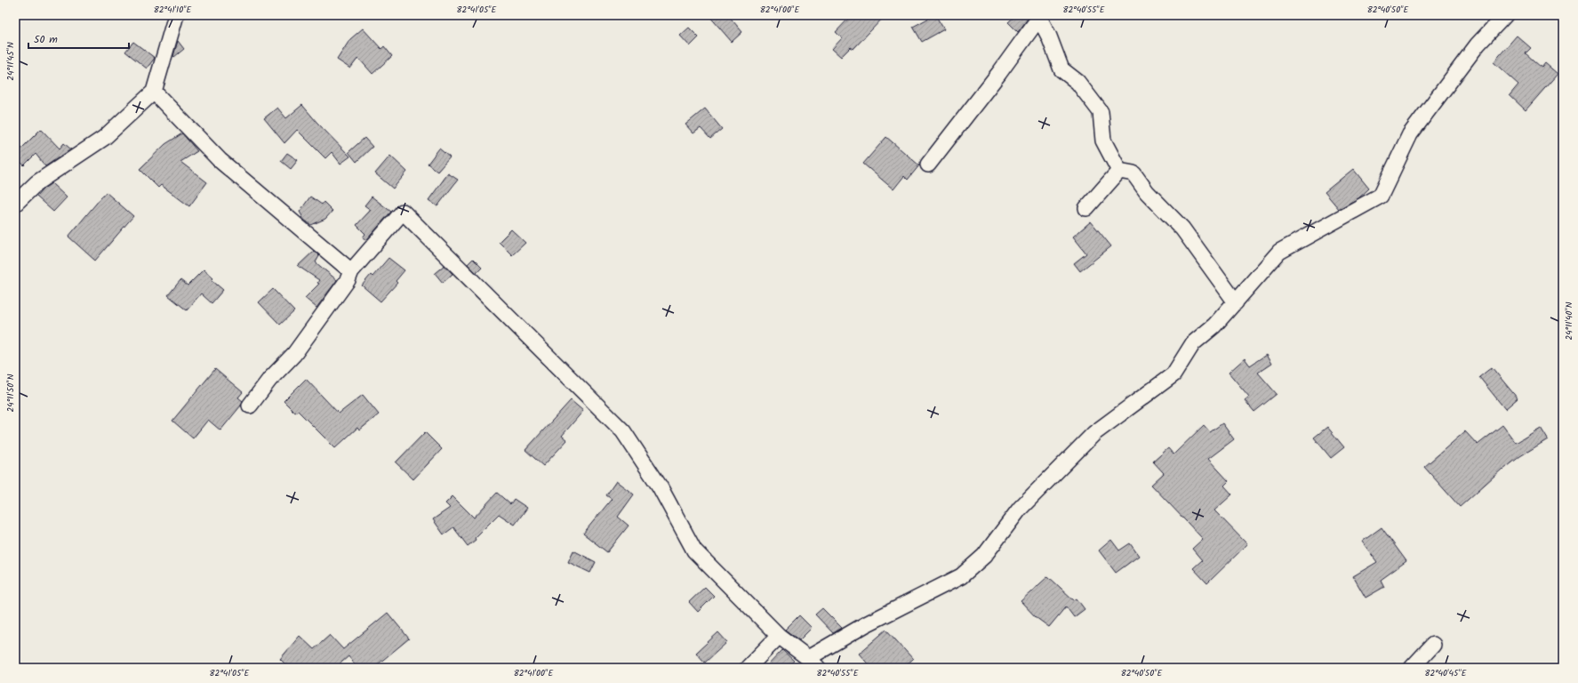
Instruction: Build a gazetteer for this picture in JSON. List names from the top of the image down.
{
  "scale_bar": "50 m",
  "coordinates": [
    "82°41'10\"E",
    "82°41'05\"E",
    "82°41'00\"E",
    "82°40'55\"E",
    "82°40'50\"E",
    "24°11'45\"N",
    "24°11'40\"N",
    "24°11'50\"N",
    "82°40'45\"E"
  ]
}
